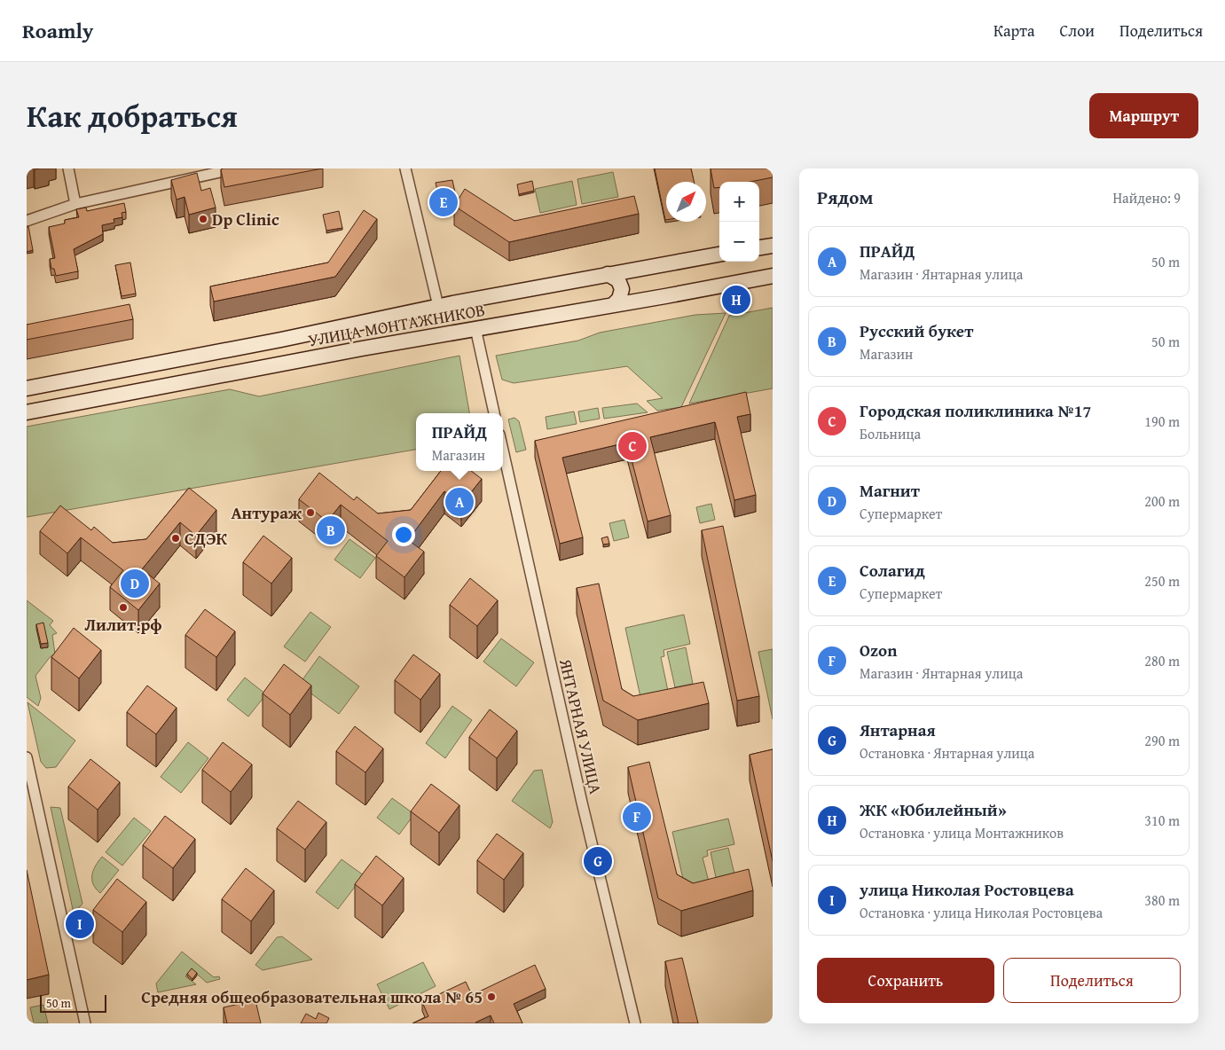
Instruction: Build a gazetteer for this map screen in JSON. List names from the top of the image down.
{
  "streets": {
    "main road": ["УЛИЦА МОНТАЖНИКОВ"],
    "street": ["ЯНТАРНАЯ УЛИЦА"]
  },
  "places": [
    "Dp Clinic",
    "Антураж",
    "СДЭК",
    "Лилит.рф",
    "Средняя общеобразовательная школа № 65"
  ],
  "scale_bar": "50 m",
  "north": "top right",
  "page": {
    "header": "Roamly",
    "nav": ["Карта", "Слои", "Поделиться"],
    "title": "Как добраться",
    "buttons": [
      "Маршрут",
      ["Сохранить", "Поделиться"]
    ],
    "heading": ["Рядом", "Найдено: 9"],
    "map_buttons": ["+", "−"],
    "pins": [
      "E",
      "H",
      "C",
      "A",
      "B",
      "D",
      "F",
      "G",
      "I"
    ],
    "list": [
      {
        "mark": "A",
        "name": "ПРАЙД",
        "note": "Магазин · Янтарная улица",
        "value": "50 m"
      },
      {
        "mark": "B",
        "name": "Русский букет",
        "note": "Магазин",
        "value": "50 m"
      },
      {
        "mark": "C",
        "name": "Городская поликлиника №17",
        "note": "Больница",
        "value": "190 m"
      },
      {
        "mark": "D",
        "name": "Магнит",
        "note": "Супермаркет",
        "value": "200 m"
      },
      {
        "mark": "E",
        "name": "Солагид",
        "note": "Супермаркет",
        "value": "250 m"
      },
      {
        "mark": "F",
        "name": "Ozon",
        "note": "Магазин · Янтарная улица",
        "value": "280 m"
      },
      {
        "mark": "G",
        "name": "Янтарная",
        "note": "Остановка · Янтарная улица",
        "value": "290 m"
      },
      {
        "mark": "H",
        "name": "ЖК «Юбилейный»",
        "note": "Остановка · улица Монтажников",
        "value": "310 m"
      },
      {
        "mark": "I",
        "name": "улица Николая Ростовцева",
        "note": "Остановка · улица Николая Ростовцева",
        "value": "380 m"
      }
    ],
    "popup": ["ПРАЙД", "Магазин"],
    "scale": "50 m"
  }
}
